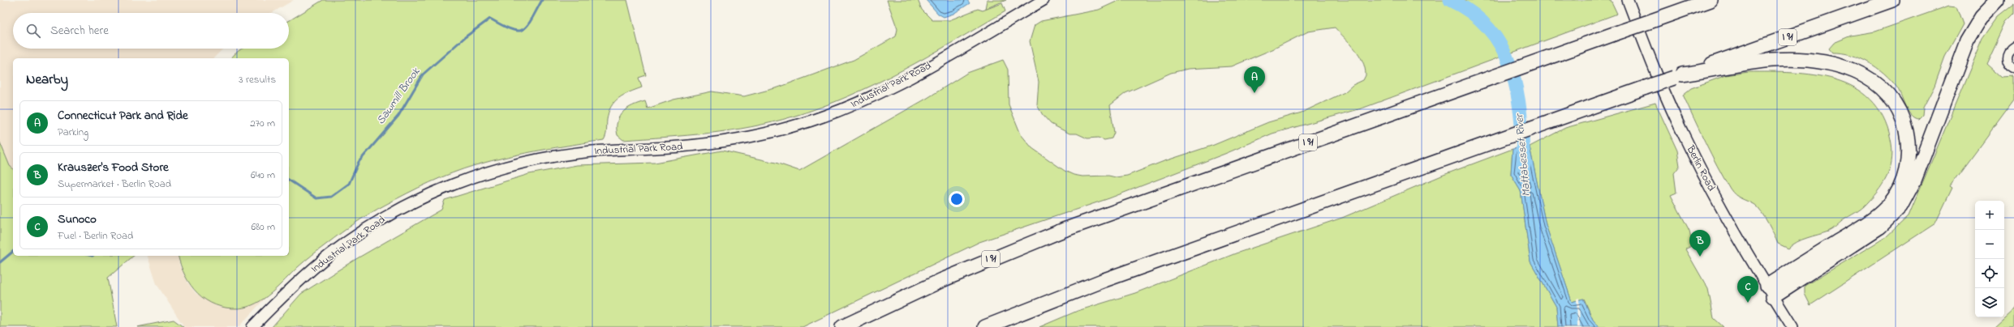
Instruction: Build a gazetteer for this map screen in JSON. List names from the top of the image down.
{
  "streets": {
    "highway": ["I 91"],
    "street": ["Industrial Park Road", "Berlin Road"]
  },
  "water": ["Sawmill Brook", "Mattabesset River"],
  "page": {
    "search": "Search here",
    "heading": ["Nearby", "3 results"],
    "pins": ["A", "B", "C"],
    "list": [
      {
        "mark": "A",
        "name": "Connecticut Park and Ride",
        "note": "Parking",
        "value": "270 m"
      },
      {
        "mark": "B",
        "name": "Krauszer's Food Store",
        "note": "Supermarket · Berlin Road",
        "value": "640 m"
      },
      {
        "mark": "C",
        "name": "Sunoco",
        "note": "Fuel · Berlin Road",
        "value": "680 m"
      }
    ],
    "map_buttons": ["+", "−"]
  }
}
